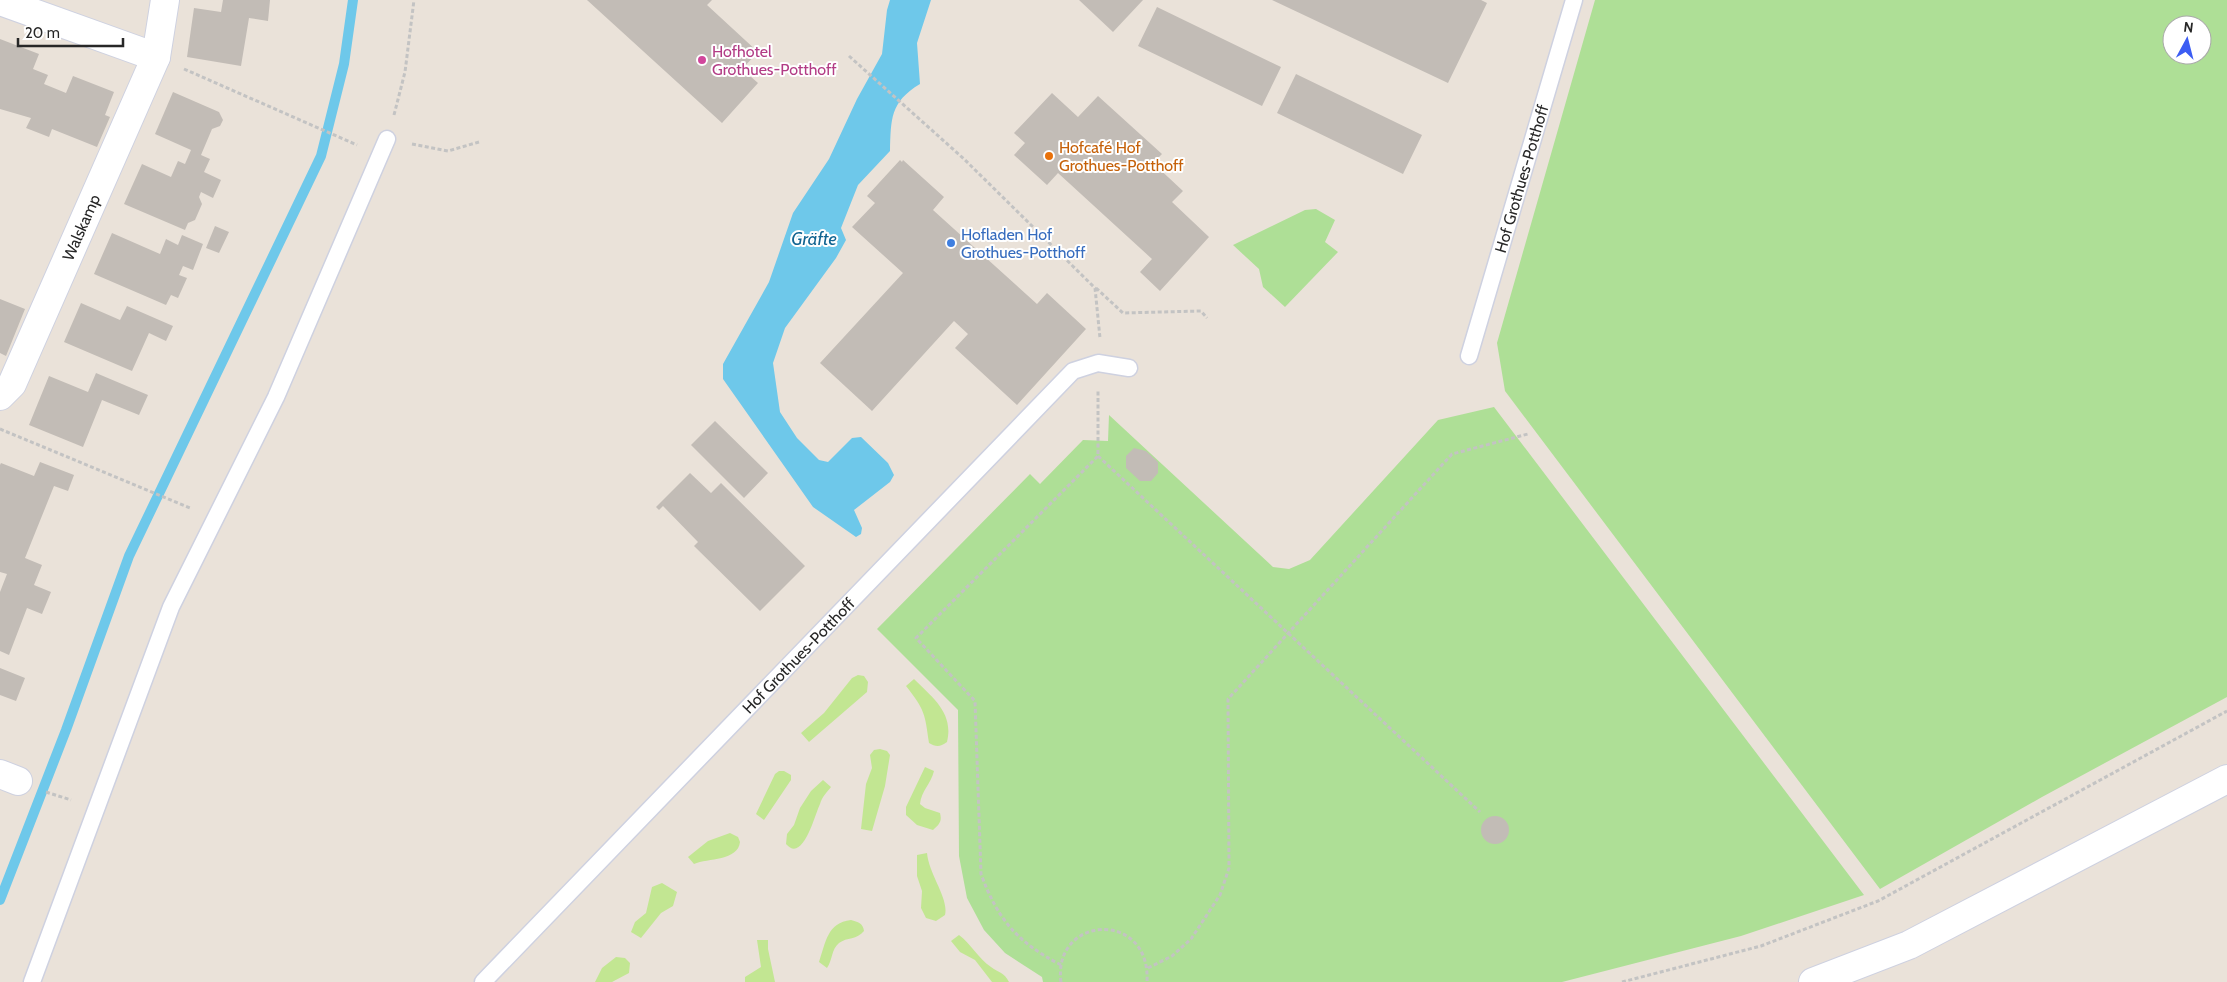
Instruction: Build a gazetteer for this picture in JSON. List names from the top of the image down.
{
  "streets": {
    "street": ["Walskamp"],
    "lane": ["Hof Grothues-Potthoff"]
  },
  "water": ["Gräfte"],
  "places": ["Hofhotel Grothues-Potthoff", "Hofcafé Hof Grothues-Potthoff", "Hofladen Hof Grothues-Potthoff"],
  "scale_bar": "20 m",
  "north": "top"
}
